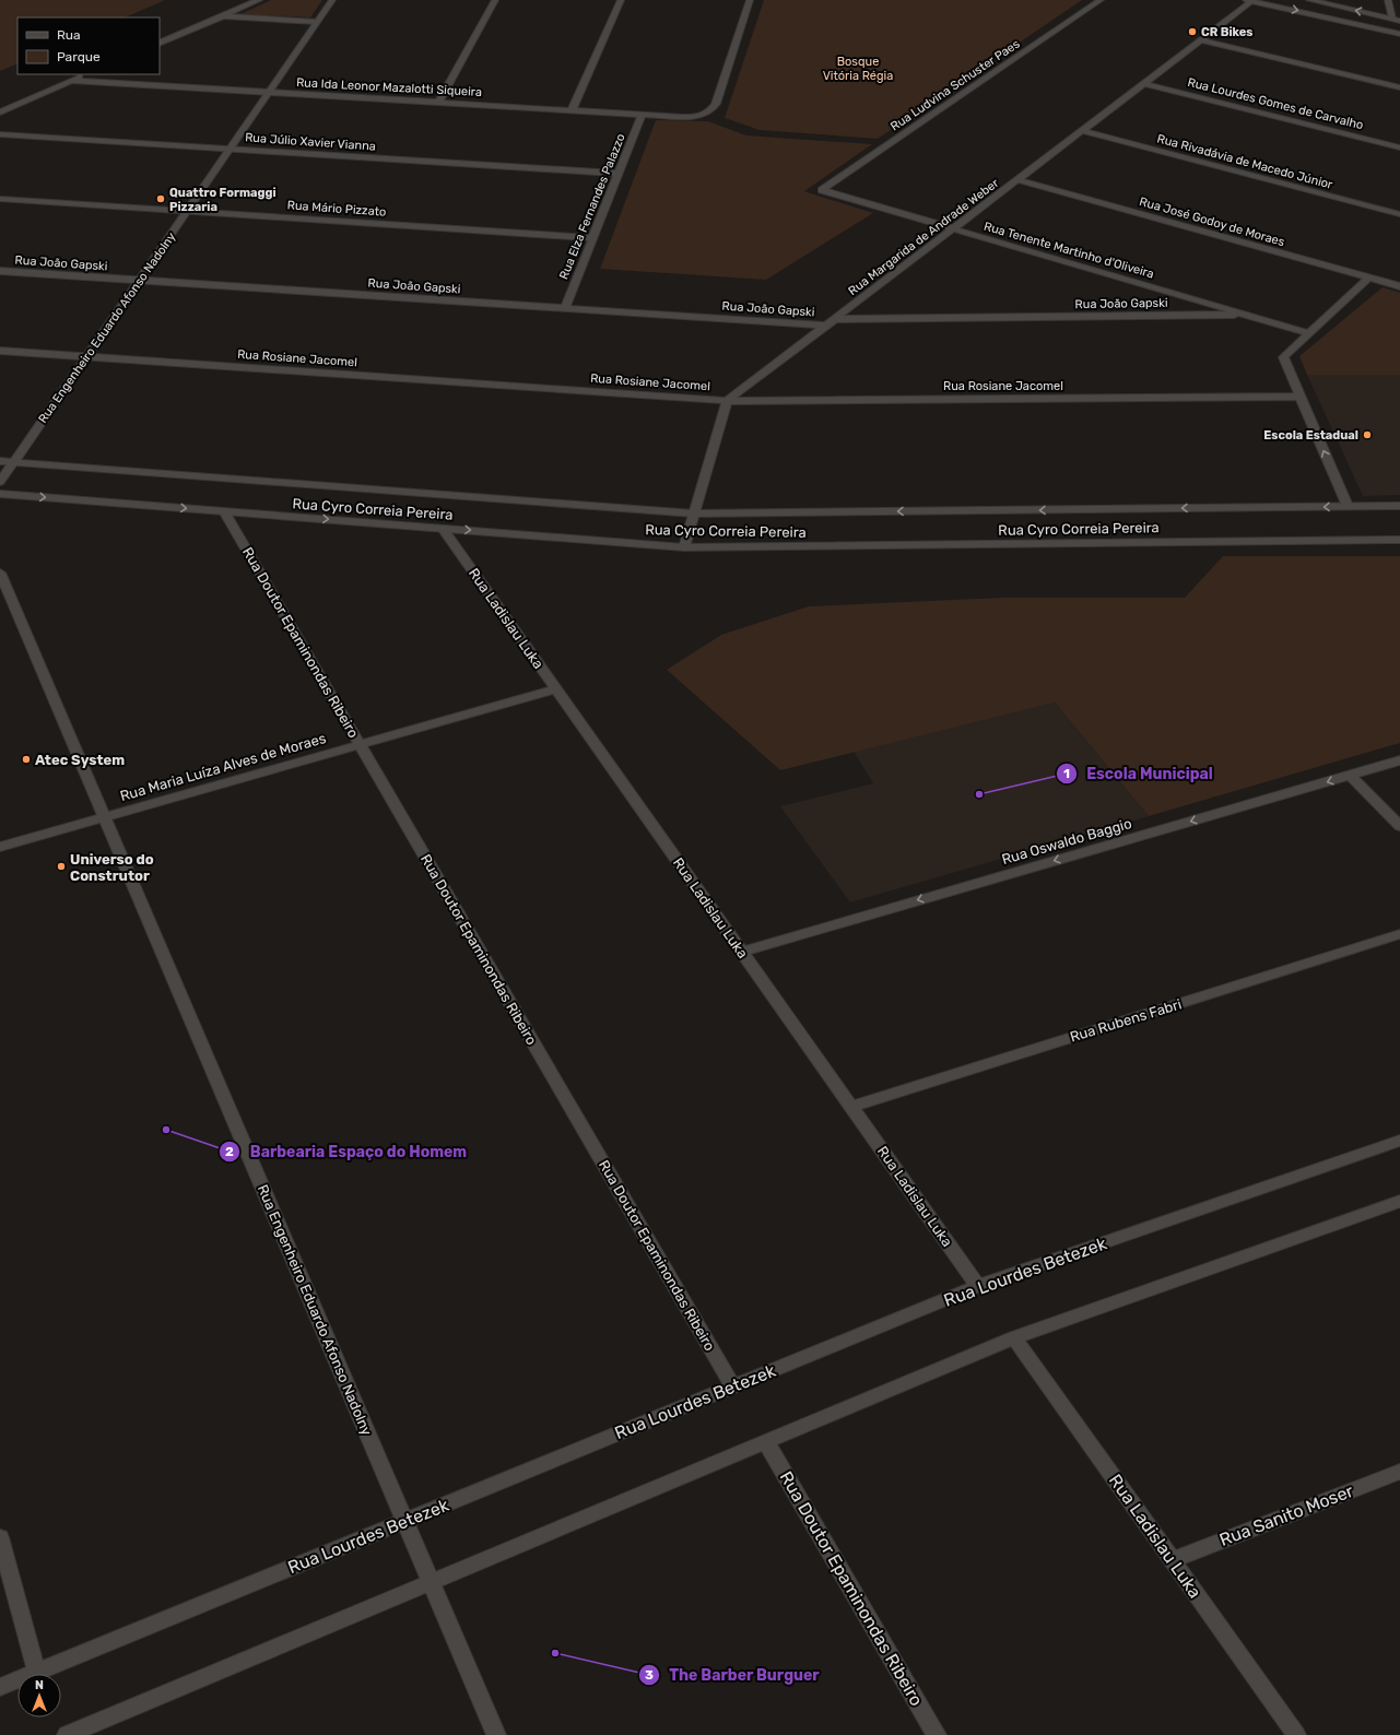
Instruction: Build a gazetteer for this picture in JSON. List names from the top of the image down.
{
  "streets": {
    "street": [
      "Rua Ludvina Schuster Paes",
      "Rua Ida Leonor Mazalotti Siqueira",
      "Rua Lourdes Gomes de Carvalho",
      "Rua Júlio Xavier Vianna",
      "Rua Rivadávia de Macedo Júnior",
      "Rua Elza Fernandes Palazzo",
      "Rua Mário Pizzato",
      "Rua José Godoy de Moraes",
      "Rua Margarida de Andrade Weber",
      "Rua Tenente Martinho d'Oliveira",
      "Rua João Gapski",
      "Rua Engenheiro Eduardo Afonso Nadolny",
      "Rua Rosiane Jacomel",
      "Rua Cyro Correia Pereira",
      "Rua Ladislau Luka",
      "Rua Doutor Epaminondas Ribeiro",
      "Rua Maria Luíza Alves de Moraes",
      "Rua Oswaldo Baggio",
      "Rua Rubens Fabri",
      "Rua Lourdes Betezek",
      "Rua Sanito Moser"
    ]
  },
  "crossings": [
    ["Rua Ludvina Schuster Paes", "Rua Tenente Martinho d'Oliveira"],
    ["Rua Ida Leonor Mazalotti Siqueira", "Rua Elza Fernandes Palazzo"],
    ["Rua Ida Leonor Mazalotti Siqueira", "Rua Engenheiro Eduardo Afonso Nadolny"],
    ["Rua Lourdes Gomes de Carvalho", "Rua Margarida de Andrade Weber"],
    ["Rua Júlio Xavier Vianna", "Rua Elza Fernandes Palazzo"],
    ["Rua Júlio Xavier Vianna", "Rua Engenheiro Eduardo Afonso Nadolny"],
    ["Rua Rivadávia de Macedo Júnior", "Rua Margarida de Andrade Weber"],
    ["Rua Elza Fernandes Palazzo", "Rua Mário Pizzato"],
    ["Rua Elza Fernandes Palazzo", "Rua João Gapski"],
    ["Rua Mário Pizzato", "Rua Engenheiro Eduardo Afonso Nadolny"],
    ["Rua José Godoy de Moraes", "Rua Margarida de Andrade Weber"],
    ["Rua Margarida de Andrade Weber", "Rua Tenente Martinho d'Oliveira"],
    ["Rua Margarida de Andrade Weber", "Rua João Gapski"],
    ["Rua Margarida de Andrade Weber", "Rua Rosiane Jacomel"],
    ["Rua Tenente Martinho d'Oliveira", "Rua João Gapski"],
    ["Rua João Gapski", "Rua Engenheiro Eduardo Afonso Nadolny"],
    ["Rua Engenheiro Eduardo Afonso Nadolny", "Rua Rosiane Jacomel"],
    ["Rua Engenheiro Eduardo Afonso Nadolny", "Rua Cyro Correia Pereira"],
    ["Rua Engenheiro Eduardo Afonso Nadolny", "Rua Maria Luíza Alves de Moraes"],
    ["Rua Engenheiro Eduardo Afonso Nadolny", "Rua Lourdes Betezek"],
    ["Rua Cyro Correia Pereira", "Rua Ladislau Luka"],
    ["Rua Cyro Correia Pereira", "Rua Doutor Epaminondas Ribeiro"],
    ["Rua Ladislau Luka", "Rua Maria Luíza Alves de Moraes"],
    ["Rua Ladislau Luka", "Rua Oswaldo Baggio"],
    ["Rua Ladislau Luka", "Rua Rubens Fabri"],
    ["Rua Ladislau Luka", "Rua Lourdes Betezek"],
    ["Rua Ladislau Luka", "Rua Sanito Moser"],
    ["Rua Doutor Epaminondas Ribeiro", "Rua Maria Luíza Alves de Moraes"],
    ["Rua Doutor Epaminondas Ribeiro", "Rua Lourdes Betezek"]
  ],
  "one_way": ["Rua Oswaldo Baggio"],
  "parks": ["Bosque Vitória Régia"],
  "places": [
    "CR Bikes",
    "Quattro Formaggi Pizzaria",
    "Escola Estadual",
    "Atec System",
    "Escola Municipal",
    "Universo do Construtor",
    "Barbearia Espaço do Homem",
    "The Barber Burguer"
  ],
  "legend": ["Rua", "Parque"],
  "north": "top"
}
